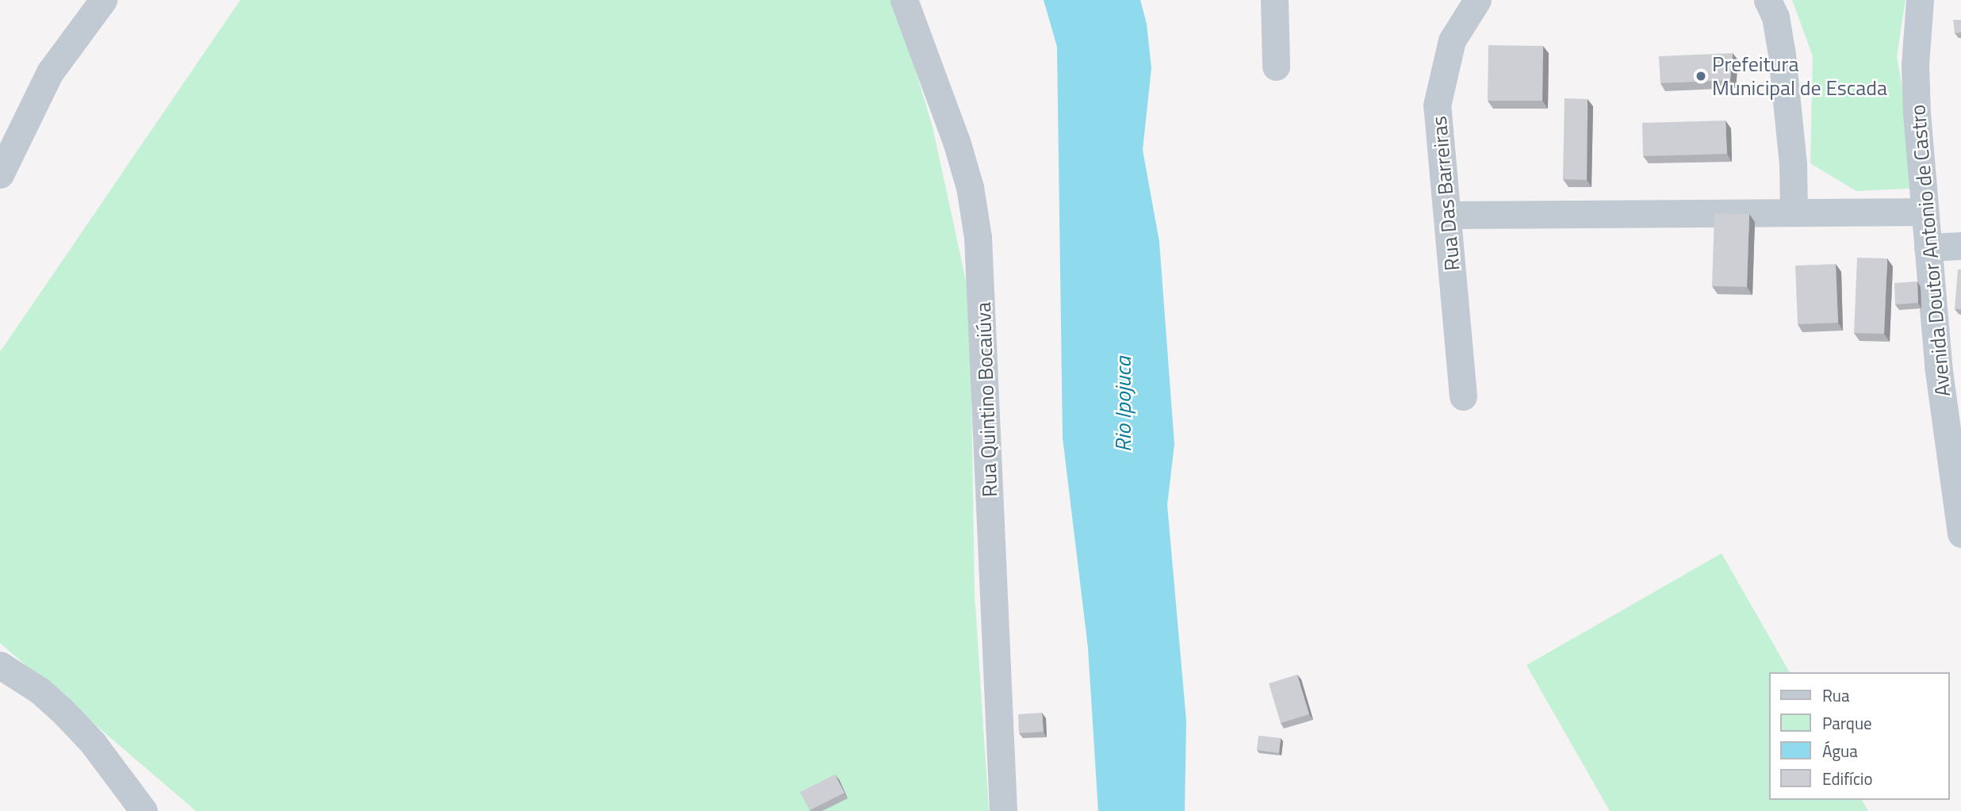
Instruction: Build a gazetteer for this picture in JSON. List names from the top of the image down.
{
  "streets": {
    "street": ["Rua Das Barreiras", "Avenida Doutor Antonio de Castro", "Rua Quintino Bocaiúva"]
  },
  "water": ["Rio Ipojuca"],
  "places": ["Prefeitura Municipal de Escada"],
  "legend": [
    "Rua",
    "Parque",
    "Água",
    "Edifício"
  ]
}
